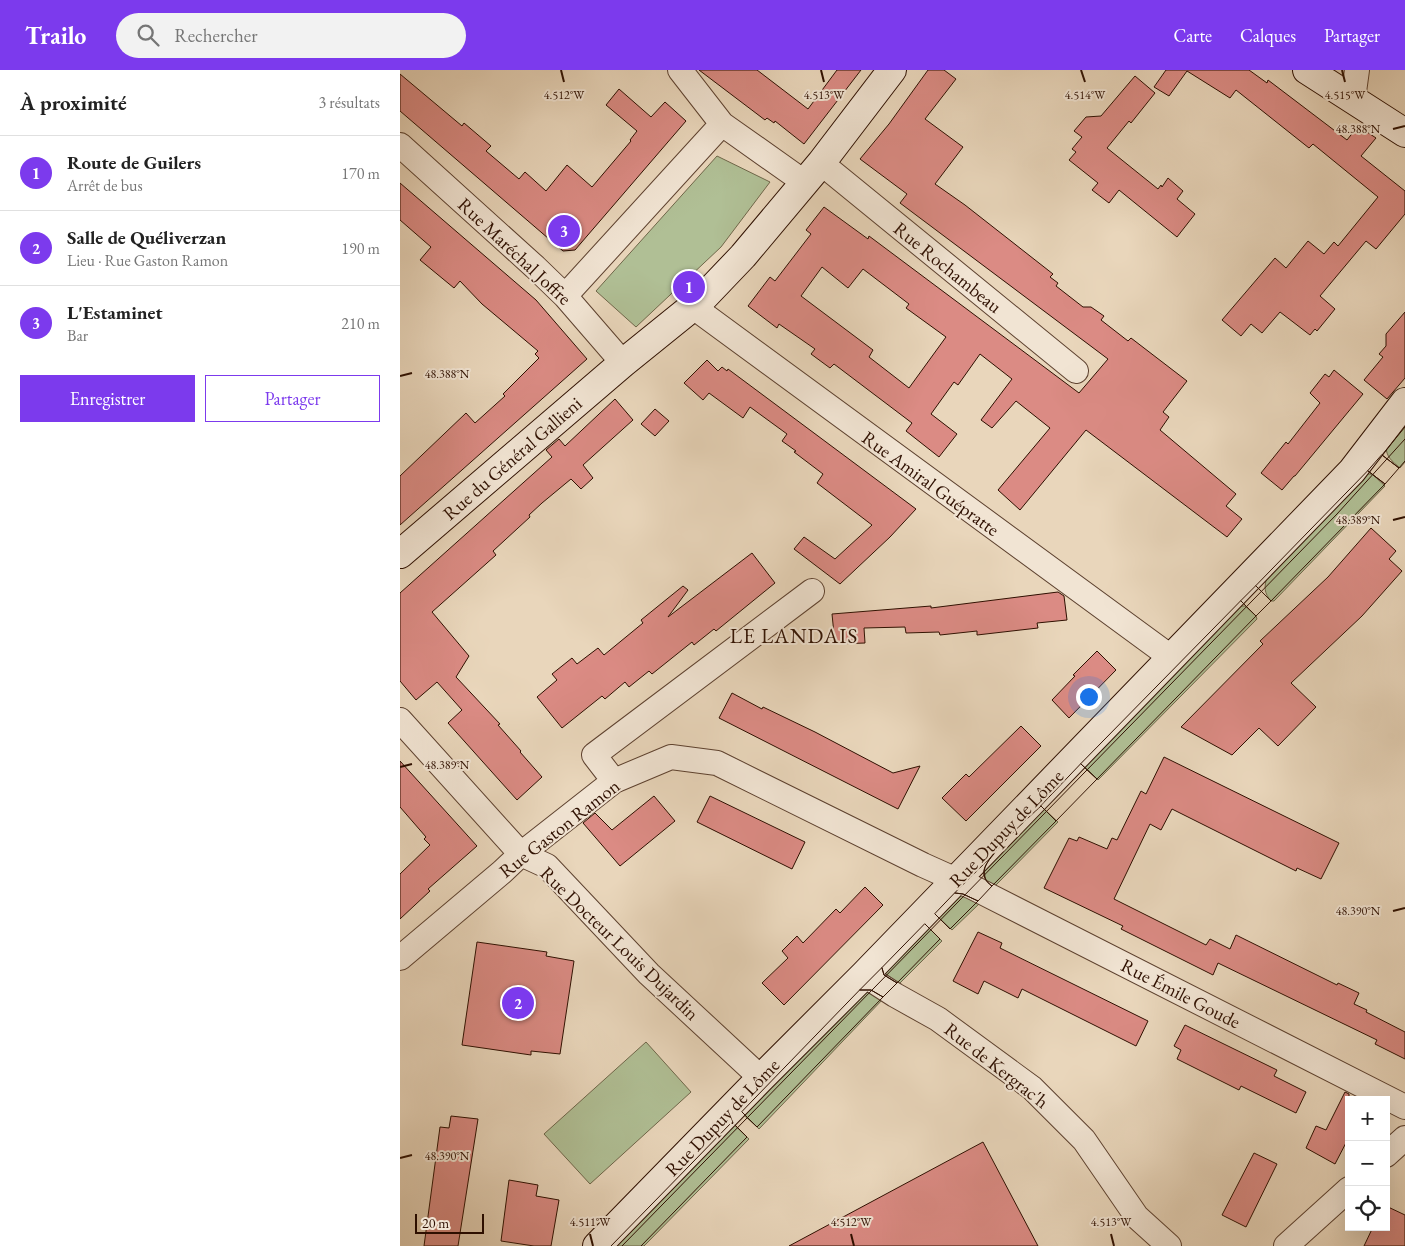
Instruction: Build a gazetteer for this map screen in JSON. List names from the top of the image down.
{
  "streets": {
    "main road": ["Rue du Général Gallieni", "Rue Dupuy de Lôme"],
    "street": [
      "Rue Maréchal Joffre",
      "Rue Rochambeau",
      "Rue Amiral Guépratte",
      "Rue Gaston Ramon",
      "Rue Docteur Louis Dujardin",
      "Rue Émile Goude",
      "Rue de Kergrac'h"
    ]
  },
  "crossings": [
    ["Rue Maréchal Joffre", "Rue du Général Gallieni"],
    ["Rue Rochambeau", "Rue du Général Gallieni"],
    ["Rue du Général Gallieni", "Rue Amiral Guépratte"],
    ["Rue Amiral Guépratte", "Rue Dupuy de Lôme"],
    ["Rue Gaston Ramon", "Rue Dupuy de Lôme"],
    ["Rue Gaston Ramon", "Rue Docteur Louis Dujardin"],
    ["Rue Gaston Ramon", "Rue Émile Goude"],
    ["Rue Dupuy de Lôme", "Rue Docteur Louis Dujardin"],
    ["Rue Dupuy de Lôme", "Rue Émile Goude"],
    ["Rue Dupuy de Lôme", "Rue de Kergrac'h"]
  ],
  "districts": ["LE LANDAIS"],
  "scale_bar": "20 m",
  "page": {
    "header": "Trailo",
    "search": "Rechercher",
    "nav": ["Carte", "Calques", "Partager"],
    "heading": ["À proximité", "3 résultats"],
    "list": [
      {
        "mark": "1",
        "name": "Route de Guilers",
        "note": "Arrêt de bus",
        "value": "170 m"
      },
      {
        "mark": "2",
        "name": "Salle de Quéliverzan",
        "note": "Lieu · Rue Gaston Ramon",
        "value": "190 m"
      },
      {
        "mark": "3",
        "name": "L'Estaminet",
        "note": "Bar",
        "value": "210 m"
      }
    ],
    "pins": ["3", "1", "2"],
    "buttons": ["Enregistrer", "Partager"],
    "map_buttons": ["+", "−"],
    "scale": "20 m"
  },
  "coordinates": [
    "4.512°W",
    "4.513°W",
    "4.514°W",
    "4.515°W",
    "48.388°N",
    "48.389°N",
    "48.390°N",
    "4.511°W"
  ]
}
